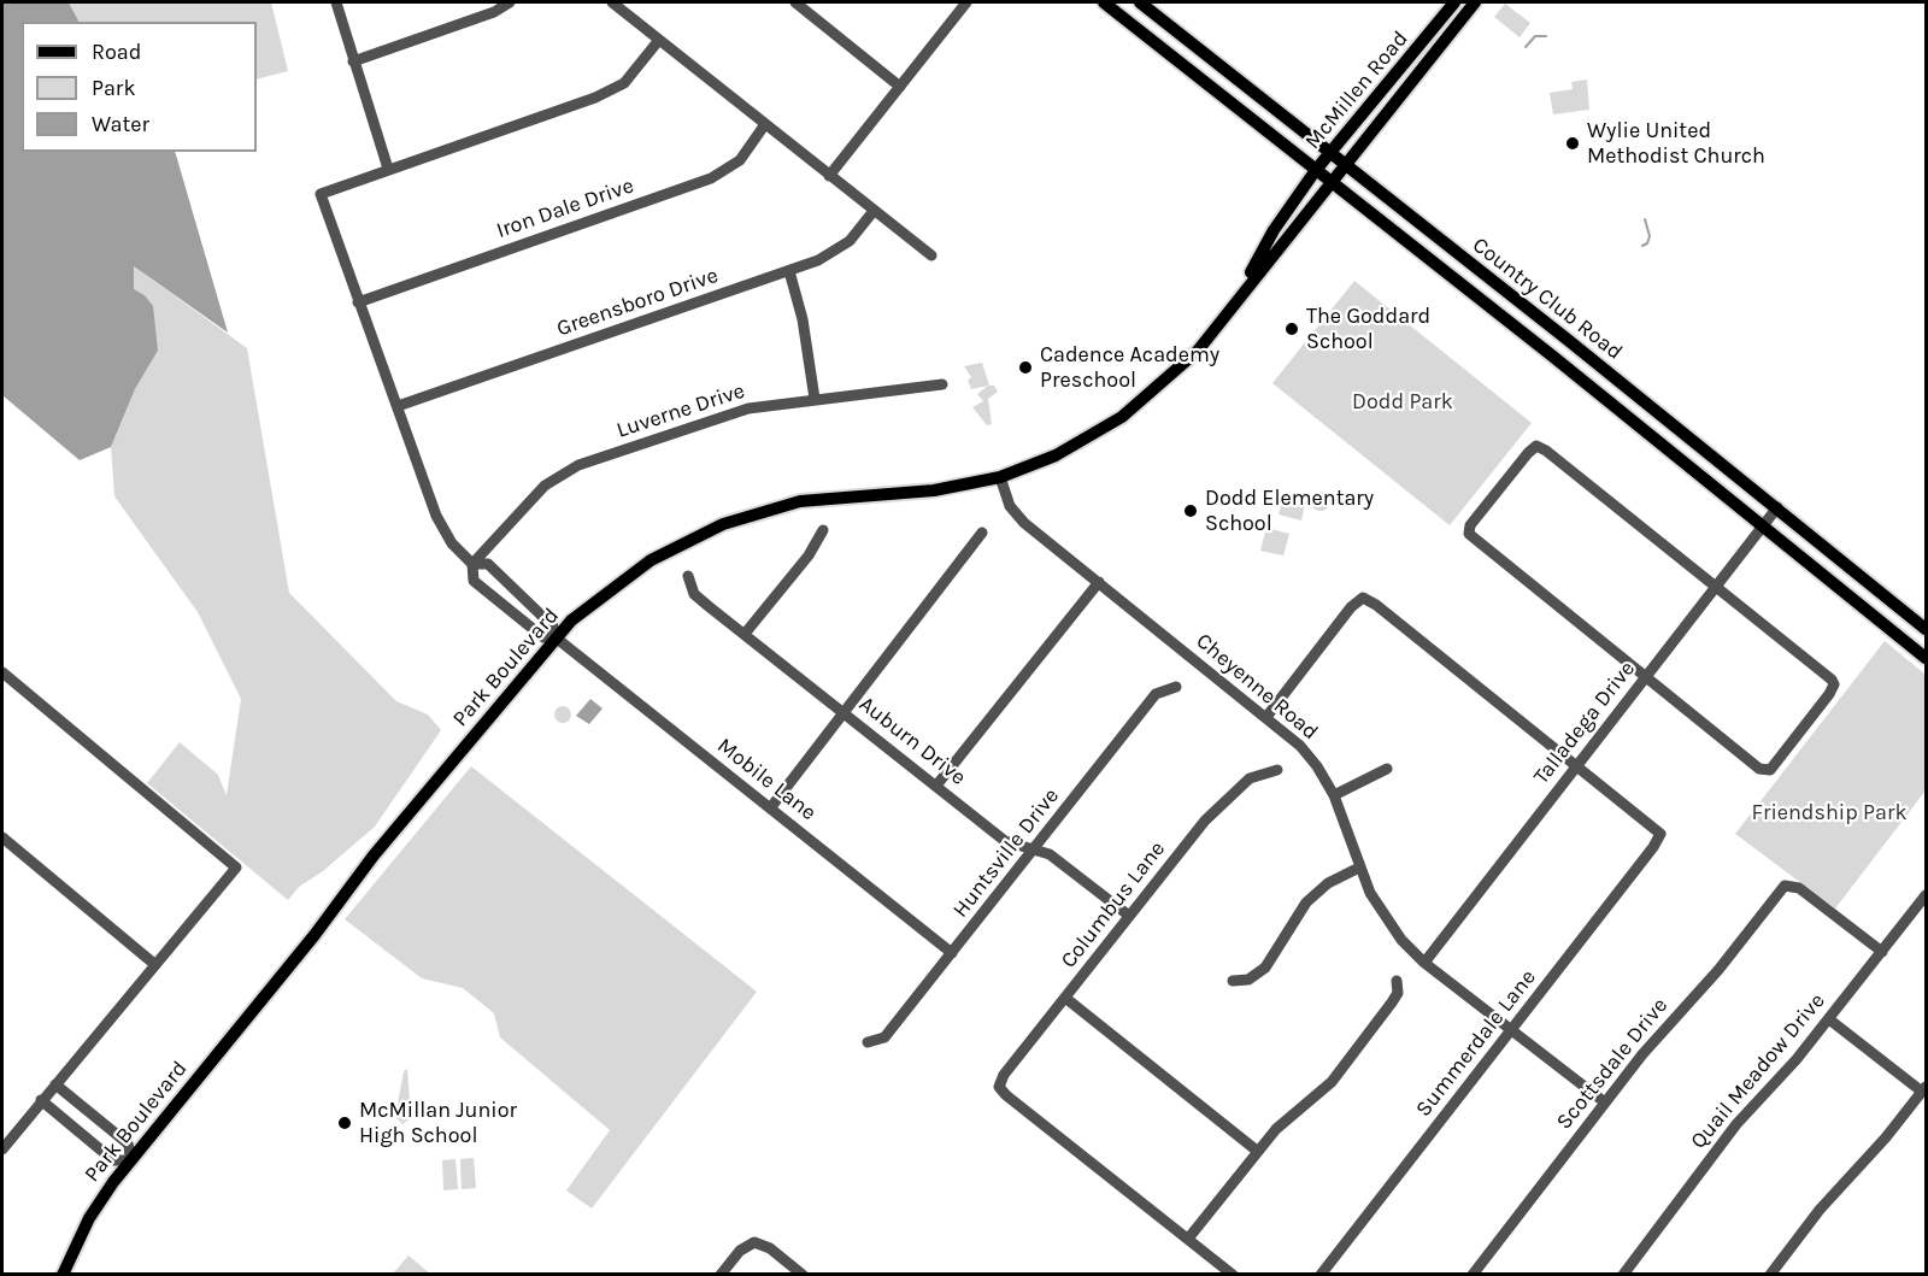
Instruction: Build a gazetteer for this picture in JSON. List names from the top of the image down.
{
  "streets": {
    "main road": ["McMillen Road", "Country Club Road", "Park Boulevard"],
    "street": [
      "Iron Dale Drive",
      "Greensboro Drive",
      "Luverne Drive",
      "Cheyenne Road",
      "Talladega Drive",
      "Auburn Drive",
      "Mobile Lane",
      "Huntsville Drive",
      "Columbus Lane",
      "Summerdale Lane",
      "Scottsdale Drive",
      "Quail Meadow Drive"
    ]
  },
  "crossings": [
    ["McMillen Road", "Country Club Road"],
    ["McMillen Road", "Park Boulevard"],
    ["Country Club Road", "Park Boulevard"],
    ["Country Club Road", "Talladega Drive"],
    ["Park Boulevard", "Cheyenne Road"],
    ["Park Boulevard", "Mobile Lane"],
    ["Cheyenne Road", "Talladega Drive"],
    ["Cheyenne Road", "Summerdale Lane"],
    ["Cheyenne Road", "Scottsdale Drive"],
    ["Talladega Drive", "Summerdale Lane"],
    ["Auburn Drive", "Huntsville Drive"],
    ["Auburn Drive", "Columbus Lane"],
    ["Mobile Lane", "Huntsville Drive"],
    ["Scottsdale Drive", "Quail Meadow Drive"]
  ],
  "parks": ["Dodd Park", "Friendship Park"],
  "places": [
    "Wylie United Methodist Church",
    "The Goddard School",
    "Cadence Academy Preschool",
    "Dodd Elementary School",
    "McMillan Junior High School"
  ],
  "legend": ["Road", "Park", "Water"]
}
